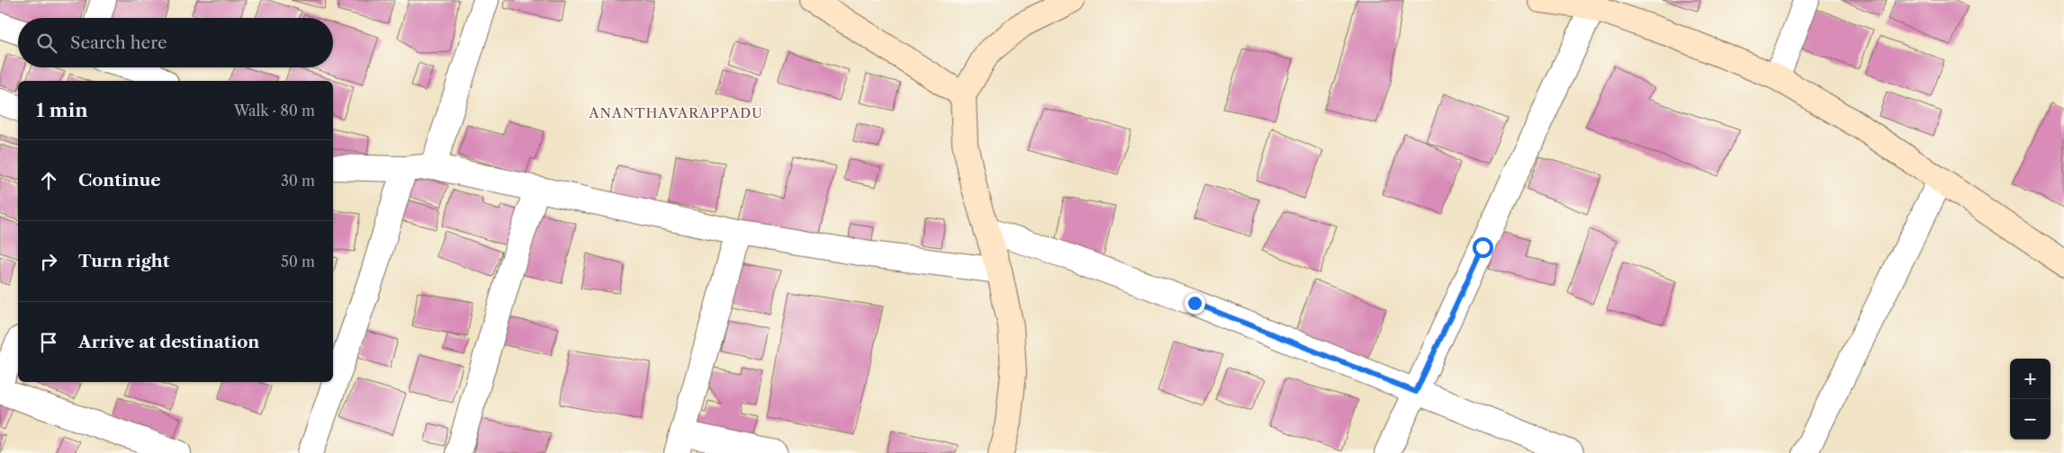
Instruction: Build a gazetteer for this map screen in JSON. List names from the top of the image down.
{
  "districts": ["ANANTHAVARAPPADU"],
  "page": {
    "search": "Search here",
    "heading": ["1 min", "Walk · 80 m"],
    "list": [
      ["Continue", "30 m"],
      ["Turn right", "50 m"],
      "Arrive at destination"
    ],
    "map_buttons": ["+", "−"]
  }
}
